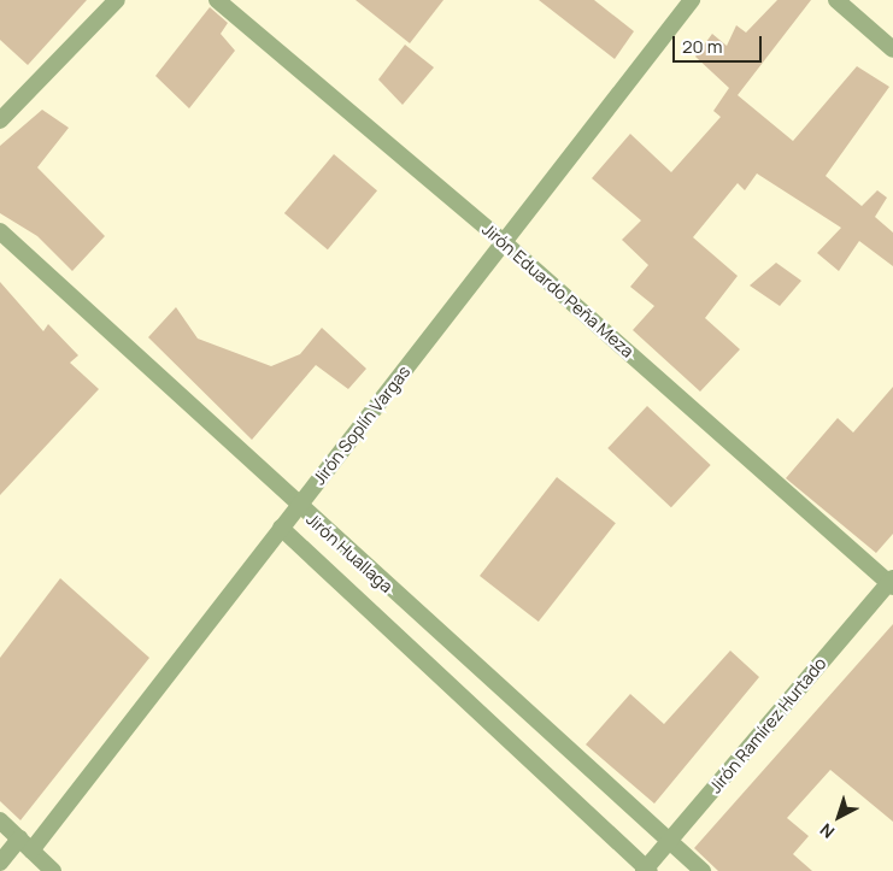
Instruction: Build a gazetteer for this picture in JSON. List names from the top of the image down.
{
  "streets": {
    "street": [
      "Jirón Eduardo Peña Meza",
      "Jirón Soplín Vargas",
      "Jirón Huallaga",
      "Jirón Ramírez Hurtado"
    ]
  },
  "crossings": [
    ["Jirón Eduardo Peña Meza", "Jirón Soplín Vargas"],
    ["Jirón Eduardo Peña Meza", "Jirón Ramírez Hurtado"],
    ["Jirón Soplín Vargas", "Jirón Huallaga"],
    ["Jirón Huallaga", "Jirón Ramírez Hurtado"]
  ],
  "scale_bar": "20 m",
  "north": "bottom left"
}
